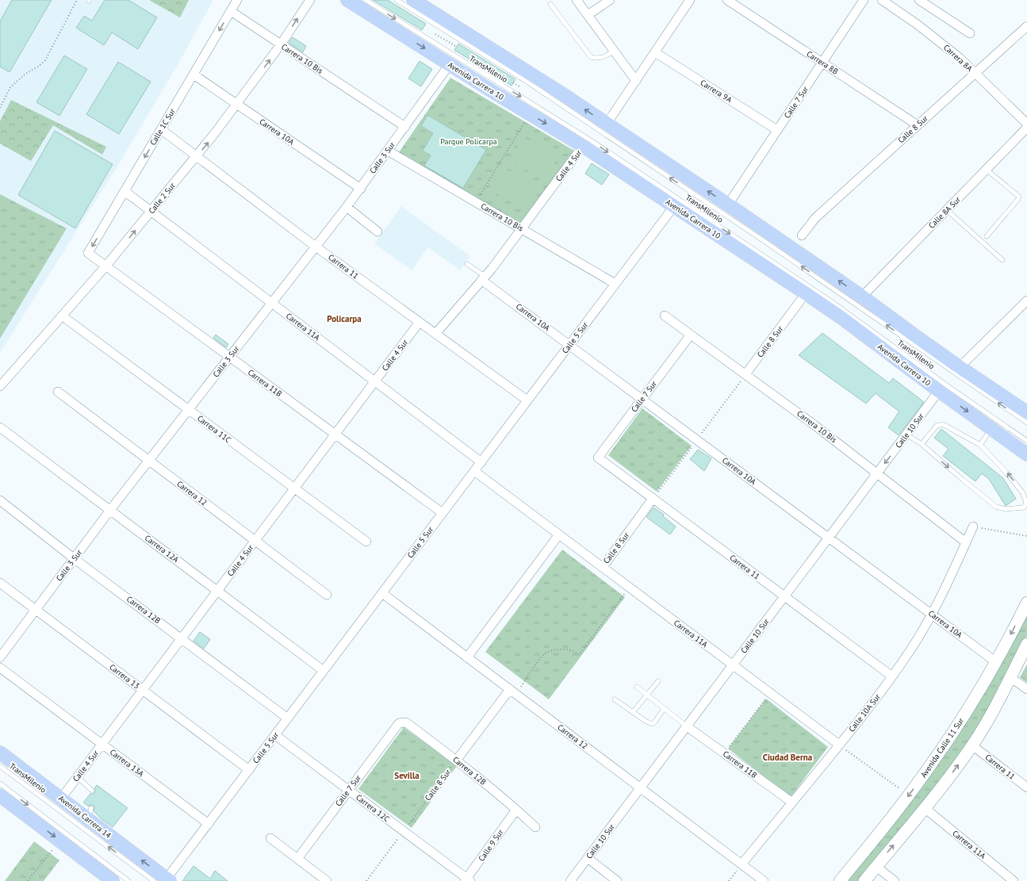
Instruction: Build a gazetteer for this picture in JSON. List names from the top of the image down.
{
  "streets": {
    "main road": ["Avenida Carrera 10", "Avenida Calle 11 Sur", "Avenida Carrera 14"],
    "street": [
      "Carrera 8A",
      "Carrera 10 Bis",
      "Carrera 8B",
      "Carrera 9A",
      "Calle 7 Sur",
      "Calle 1C Sur",
      "Calle 8 Sur",
      "Carrera 10A",
      "Calle 3 Sur",
      "Calle 4 Sur",
      "Calle 2 Sur",
      "Calle 8A Sur",
      "Carrera 11",
      "Carrera 11A",
      "Calle 5 Sur",
      "Carrera 11B",
      "Carrera 11C",
      "Calle 10 Sur",
      "Carrera 12",
      "Carrera 12A",
      "Carrera 12B",
      "Carrera 13",
      "Calle 10A Sur",
      "Carrera 13A",
      "Carrera 12C",
      "Calle 9 Sur"
    ],
    "lane": ["TransMilenio"]
  },
  "crossings": [
    ["Carrera 8A", "Calle 8 Sur"],
    ["Carrera 10 Bis", "Calle 7 Sur"],
    ["Carrera 10 Bis", "Calle 1C Sur"],
    ["Carrera 10 Bis", "Calle 8 Sur"],
    ["Carrera 10 Bis", "Calle 3 Sur"],
    ["Carrera 10 Bis", "Calle 4 Sur"],
    ["Carrera 10 Bis", "Calle 2 Sur"],
    ["Carrera 10 Bis", "Calle 5 Sur"],
    ["Carrera 10 Bis", "Calle 10 Sur"],
    ["Carrera 10 Bis", "Calle 10A Sur"],
    ["Carrera 8B", "Calle 7 Sur"],
    ["Carrera 8B", "Calle 8 Sur"],
    ["TransMilenio", "Avenida Carrera 10"],
    ["TransMilenio", "Calle 5 Sur"],
    ["TransMilenio", "Avenida Carrera 14"],
    ["Avenida Carrera 10", "Calle 8 Sur"],
    ["Avenida Carrera 10", "Calle 3 Sur"],
    ["Avenida Carrera 10", "Calle 4 Sur"],
    ["Avenida Carrera 10", "Calle 5 Sur"],
    ["Avenida Carrera 10", "Calle 10 Sur"],
    ["Carrera 9A", "Calle 7 Sur"],
    ["Calle 7 Sur", "Carrera 10A"],
    ["Calle 7 Sur", "Carrera 11"],
    ["Calle 7 Sur", "Carrera 12B"],
    ["Calle 7 Sur", "Carrera 12C"],
    ["Calle 1C Sur", "Carrera 10A"],
    ["Calle 1C Sur", "Carrera 11"],
    ["Calle 1C Sur", "Carrera 11A"],
    ["Calle 1C Sur", "Carrera 11B"],
    ["Calle 8 Sur", "Carrera 11"],
    ["Calle 8 Sur", "Carrera 11A"],
    ["Calle 8 Sur", "Carrera 12B"],
    ["Calle 8 Sur", "Carrera 12C"],
    ["Carrera 10A", "Calle 3 Sur"],
    ["Carrera 10A", "Calle 4 Sur"],
    ["Carrera 10A", "Calle 2 Sur"],
    ["Carrera 10A", "Calle 5 Sur"],
    ["Carrera 10A", "Calle 10 Sur"],
    ["Carrera 10A", "Calle 10A Sur"],
    ["Carrera 10A", "Avenida Calle 11 Sur"],
    ["Calle 3 Sur", "Carrera 11"],
    ["Calle 3 Sur", "Carrera 11A"],
    ["Calle 3 Sur", "Carrera 11B"],
    ["Calle 3 Sur", "Carrera 11C"],
    ["Calle 3 Sur", "Carrera 12"],
    ["Calle 3 Sur", "Carrera 12A"],
    ["Calle 3 Sur", "Carrera 12B"],
    ["Calle 3 Sur", "Carrera 13"],
    ["Calle 4 Sur", "Carrera 11"],
    ["Calle 4 Sur", "Carrera 11A"],
    ["Calle 4 Sur", "Carrera 11B"],
    ["Calle 4 Sur", "Carrera 11C"],
    ["Calle 4 Sur", "Carrera 12"],
    ["Calle 4 Sur", "Carrera 12A"],
    ["Calle 4 Sur", "Carrera 12B"],
    ["Calle 4 Sur", "Carrera 13"],
    ["Calle 4 Sur", "Carrera 13A"],
    ["Calle 4 Sur", "Avenida Carrera 14"],
    ["Calle 2 Sur", "Carrera 11"],
    ["Calle 2 Sur", "Carrera 11A"],
    ["Calle 2 Sur", "Carrera 11B"],
    ["Calle 2 Sur", "Carrera 11C"],
    ["Carrera 11", "Calle 5 Sur"],
    ["Carrera 11", "Calle 10 Sur"],
    ["Carrera 11", "Calle 10A Sur"],
    ["Carrera 11A", "Calle 5 Sur"],
    ["Carrera 11A", "Calle 10 Sur"],
    ["Carrera 11A", "Calle 10A Sur"],
    ["Calle 5 Sur", "Carrera 11B"],
    ["Calle 5 Sur", "Carrera 12"],
    ["Calle 5 Sur", "Carrera 12A"],
    ["Calle 5 Sur", "Carrera 12B"],
    ["Calle 5 Sur", "Carrera 13"],
    ["Calle 5 Sur", "Carrera 13A"],
    ["Calle 5 Sur", "Carrera 12C"],
    ["Calle 5 Sur", "Avenida Carrera 14"],
    ["Carrera 11B", "Calle 10 Sur"],
    ["Carrera 11B", "Calle 10A Sur"],
    ["Calle 10 Sur", "Carrera 12"],
    ["Carrera 12", "Calle 10A Sur"],
    ["Carrera 12B", "Calle 9 Sur"],
    ["Carrera 12C", "Calle 9 Sur"]
  ],
  "one_way": ["Calle 1C Sur", "Calle 2 Sur"],
  "districts": ["Policarpa", "Ciudad Berna", "Sevilla"],
  "parks": ["Parque Policarpa"]
}
